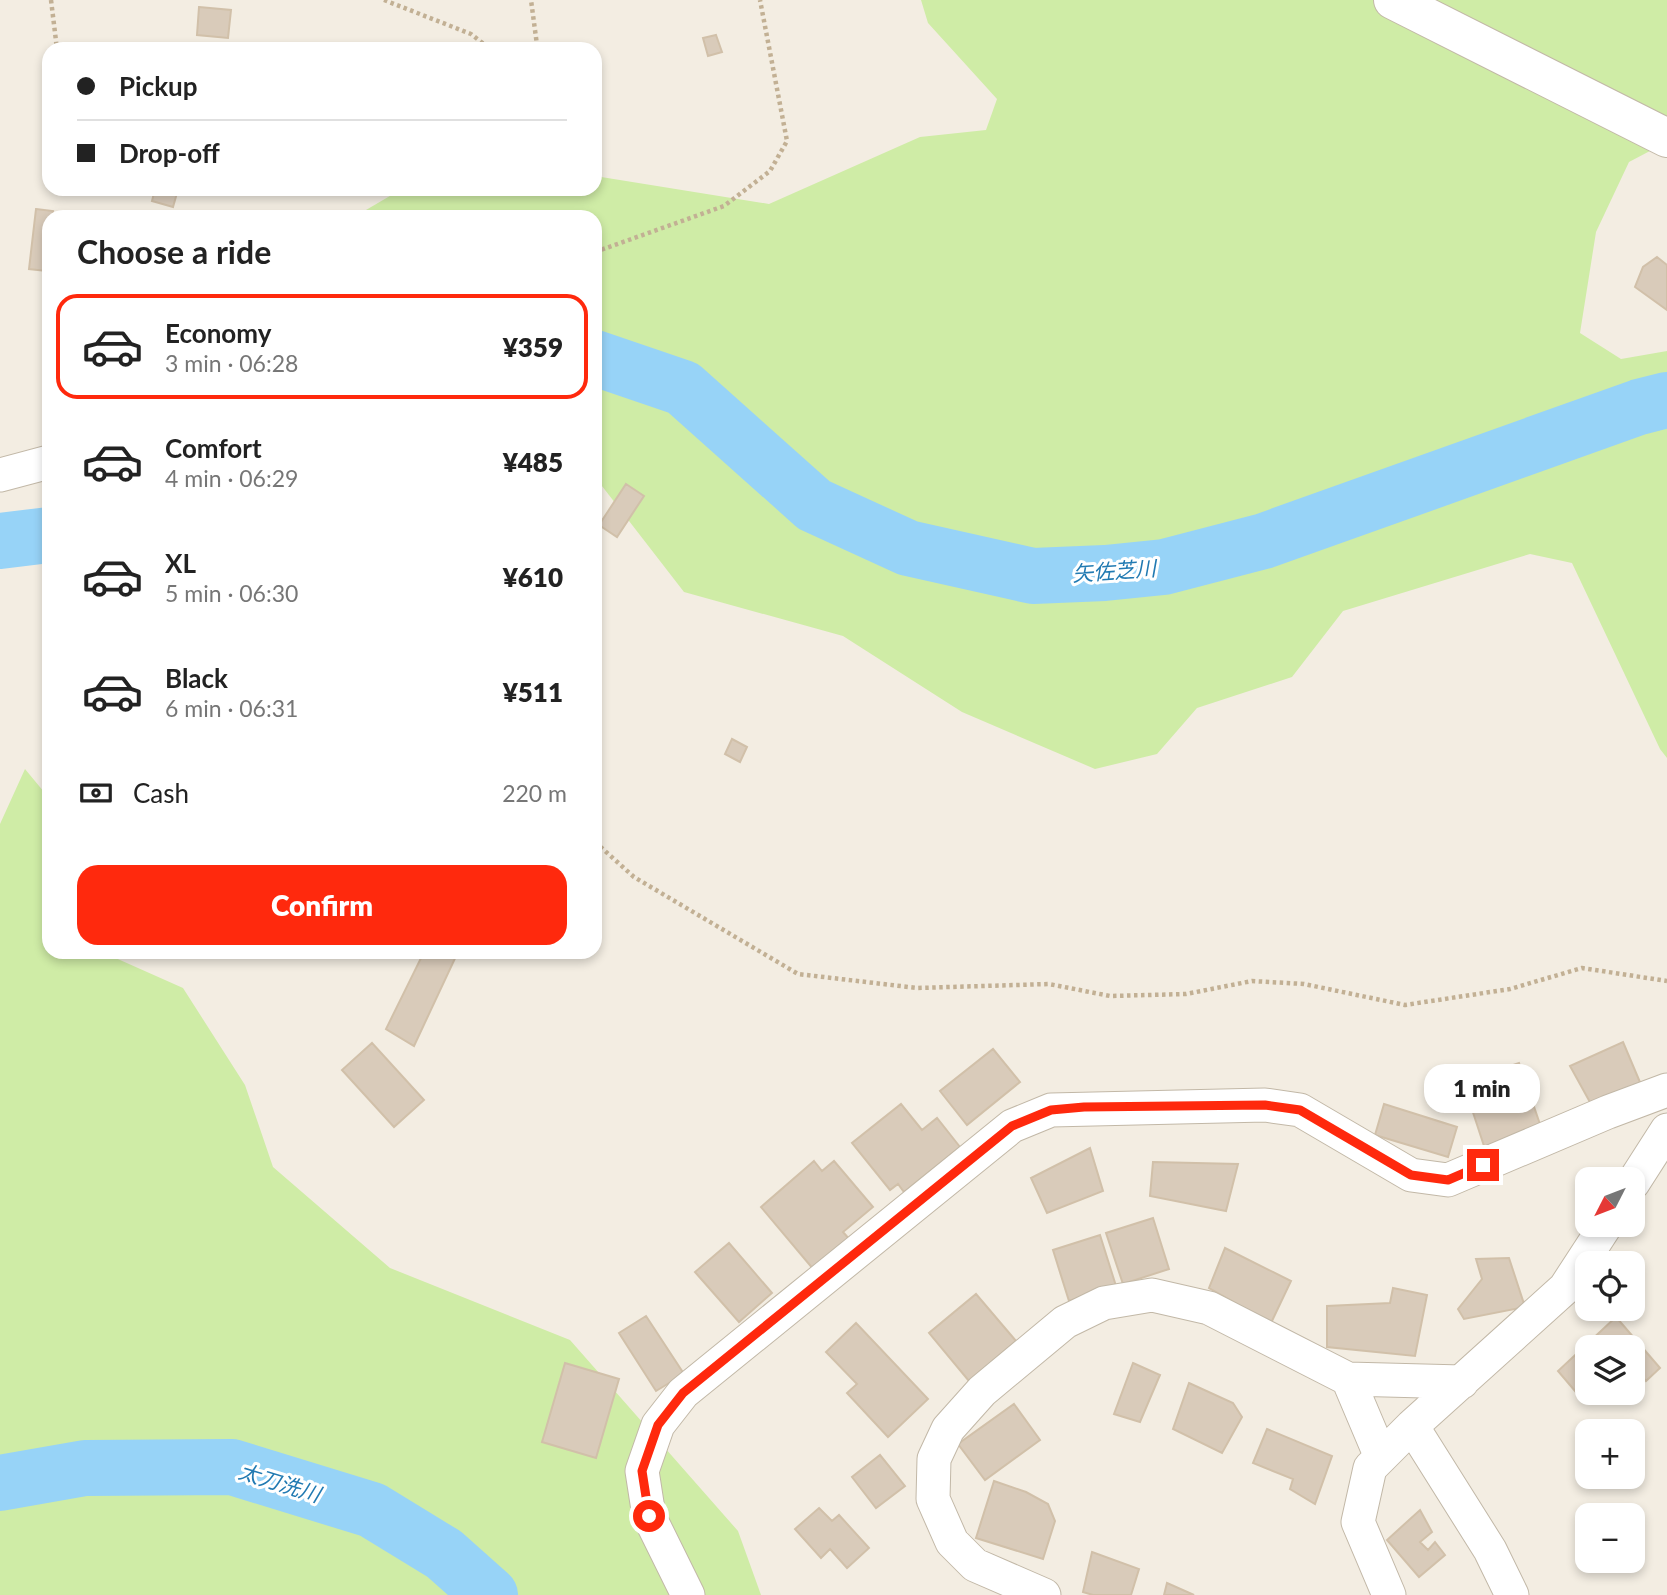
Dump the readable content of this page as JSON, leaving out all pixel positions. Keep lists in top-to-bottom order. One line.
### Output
{"water":["矢佐芝川","太刀洗川"],"north":"bottom left","page":{"banner":["Pickup","Drop-off"],"heading":"Choose a ride","list":[{"name":"Economy","note":"3 min · 06:28","value":"¥359"},{"name":"Comfort","note":"4 min · 06:29","value":"¥485"},{"name":"XL","note":"5 min · 06:30","value":"¥610"},{"name":"Black","note":"6 min · 06:31","value":"¥511"}],"pay":["Cash","220 m"],"buttons":"Confirm","bubble":"1 min","map_buttons":["+","−"]}}
